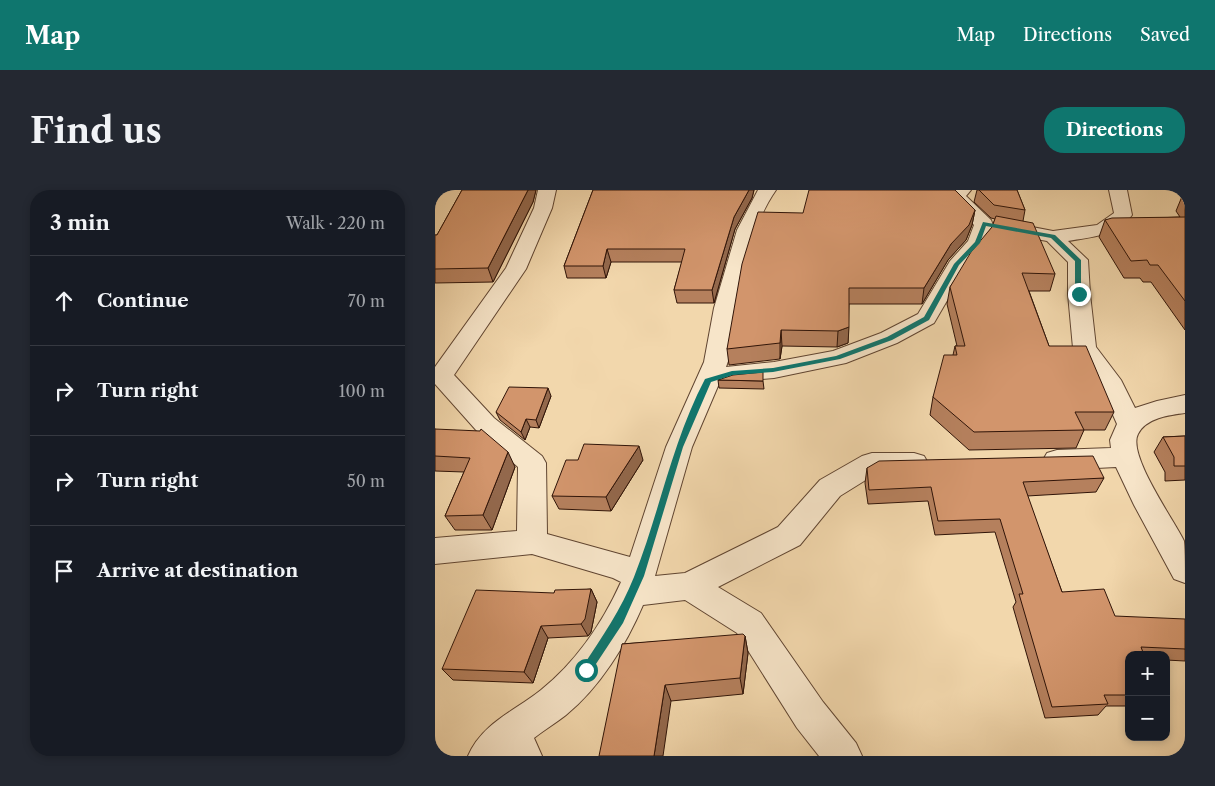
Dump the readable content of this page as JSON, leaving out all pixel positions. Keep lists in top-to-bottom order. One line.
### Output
{"page":{"header":"Map","nav":["Map","Directions","Saved"],"buttons":"Directions","title":"Find us","heading":["3 min","Walk · 220 m"],"list":[["Continue","70 m"],["Turn right","100 m"],["Turn right","50 m"],"Arrive at destination"],"map_buttons":["+","−"]}}
